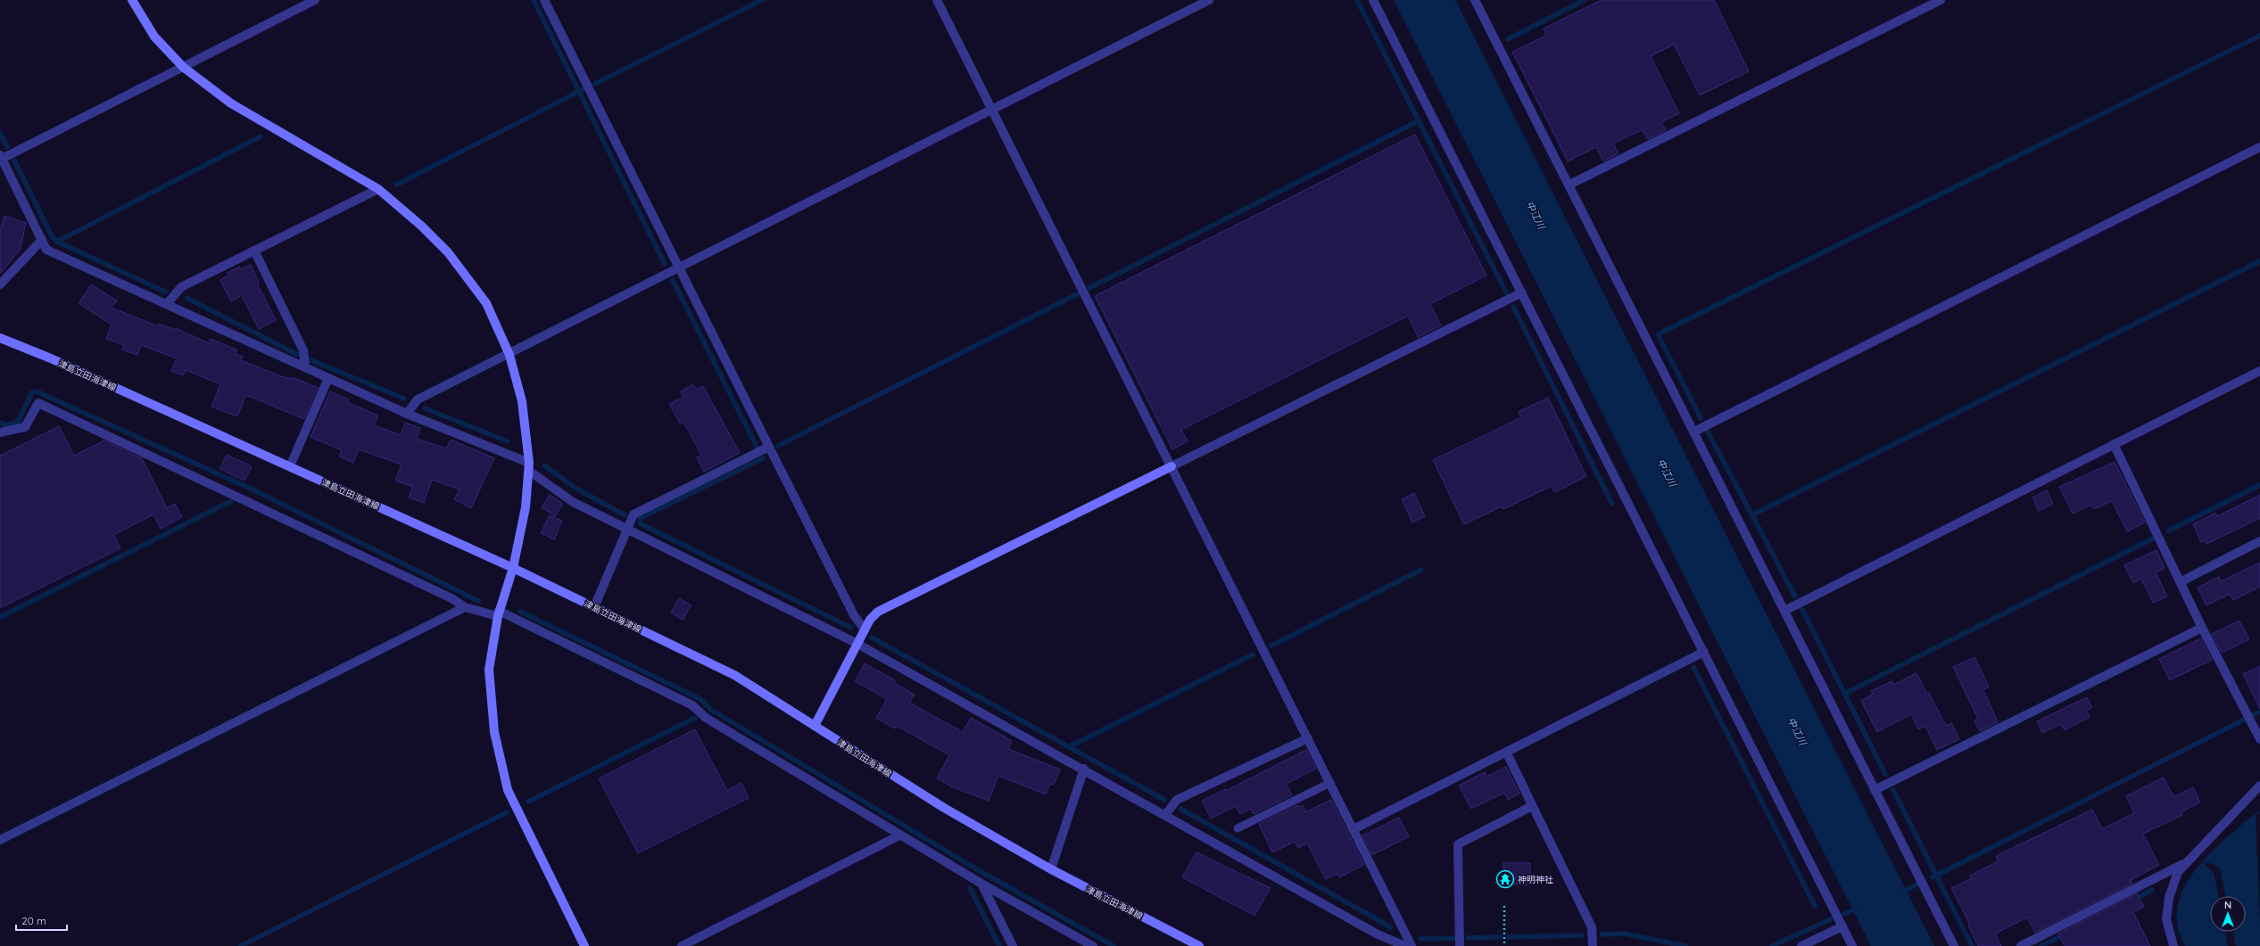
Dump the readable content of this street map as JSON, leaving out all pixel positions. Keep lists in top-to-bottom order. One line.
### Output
{"streets":{"street":["津島立田海津線"]},"water":["中江川"],"places":{"temple":["神明神社"]},"scale_bar":"20 m","north":"top"}
